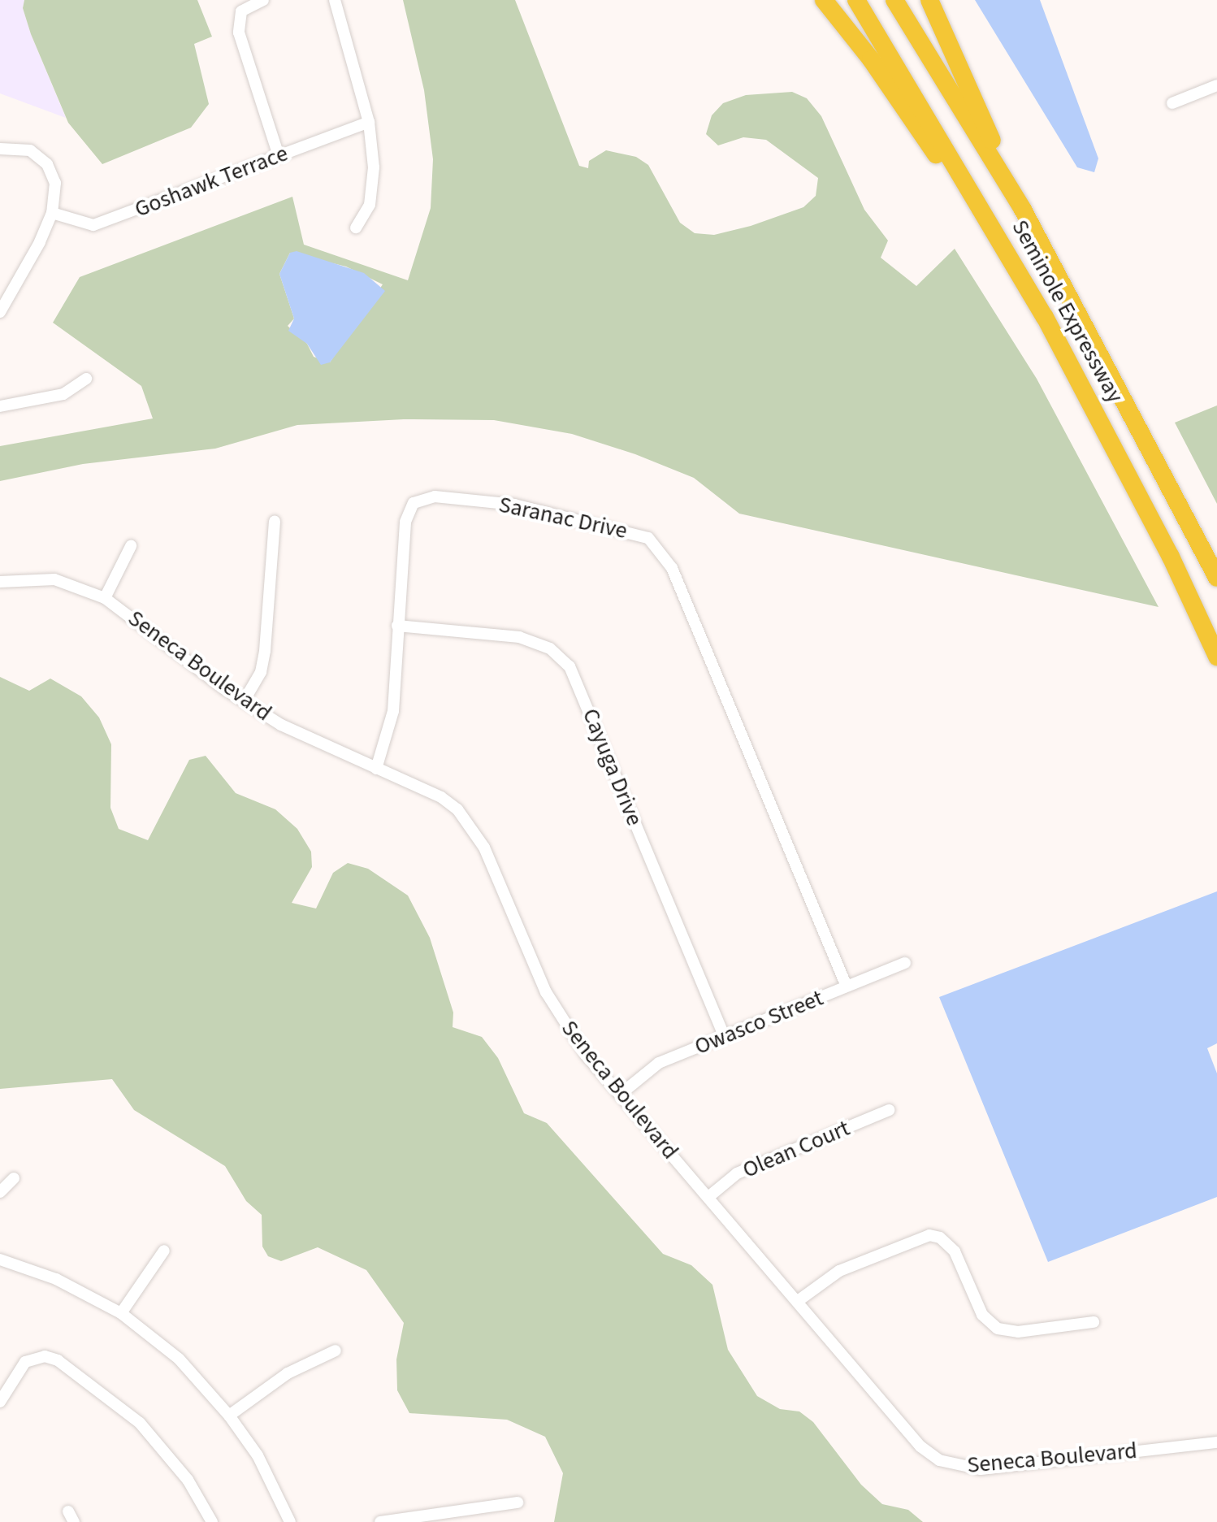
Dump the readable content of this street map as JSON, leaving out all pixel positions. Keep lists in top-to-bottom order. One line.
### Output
{"streets":{"highway":["Seminole Expressway"],"street":["Goshawk Terrace","Saranac Drive","Seneca Boulevard","Cayuga Drive","Owasco Street","Olean Court"]},"crossings":[["Saranac Drive","Seneca Boulevard"],["Saranac Drive","Cayuga Drive"],["Saranac Drive","Owasco Street"],["Seneca Boulevard","Owasco Street"],["Seneca Boulevard","Olean Court"],["Cayuga Drive","Owasco Street"]]}
